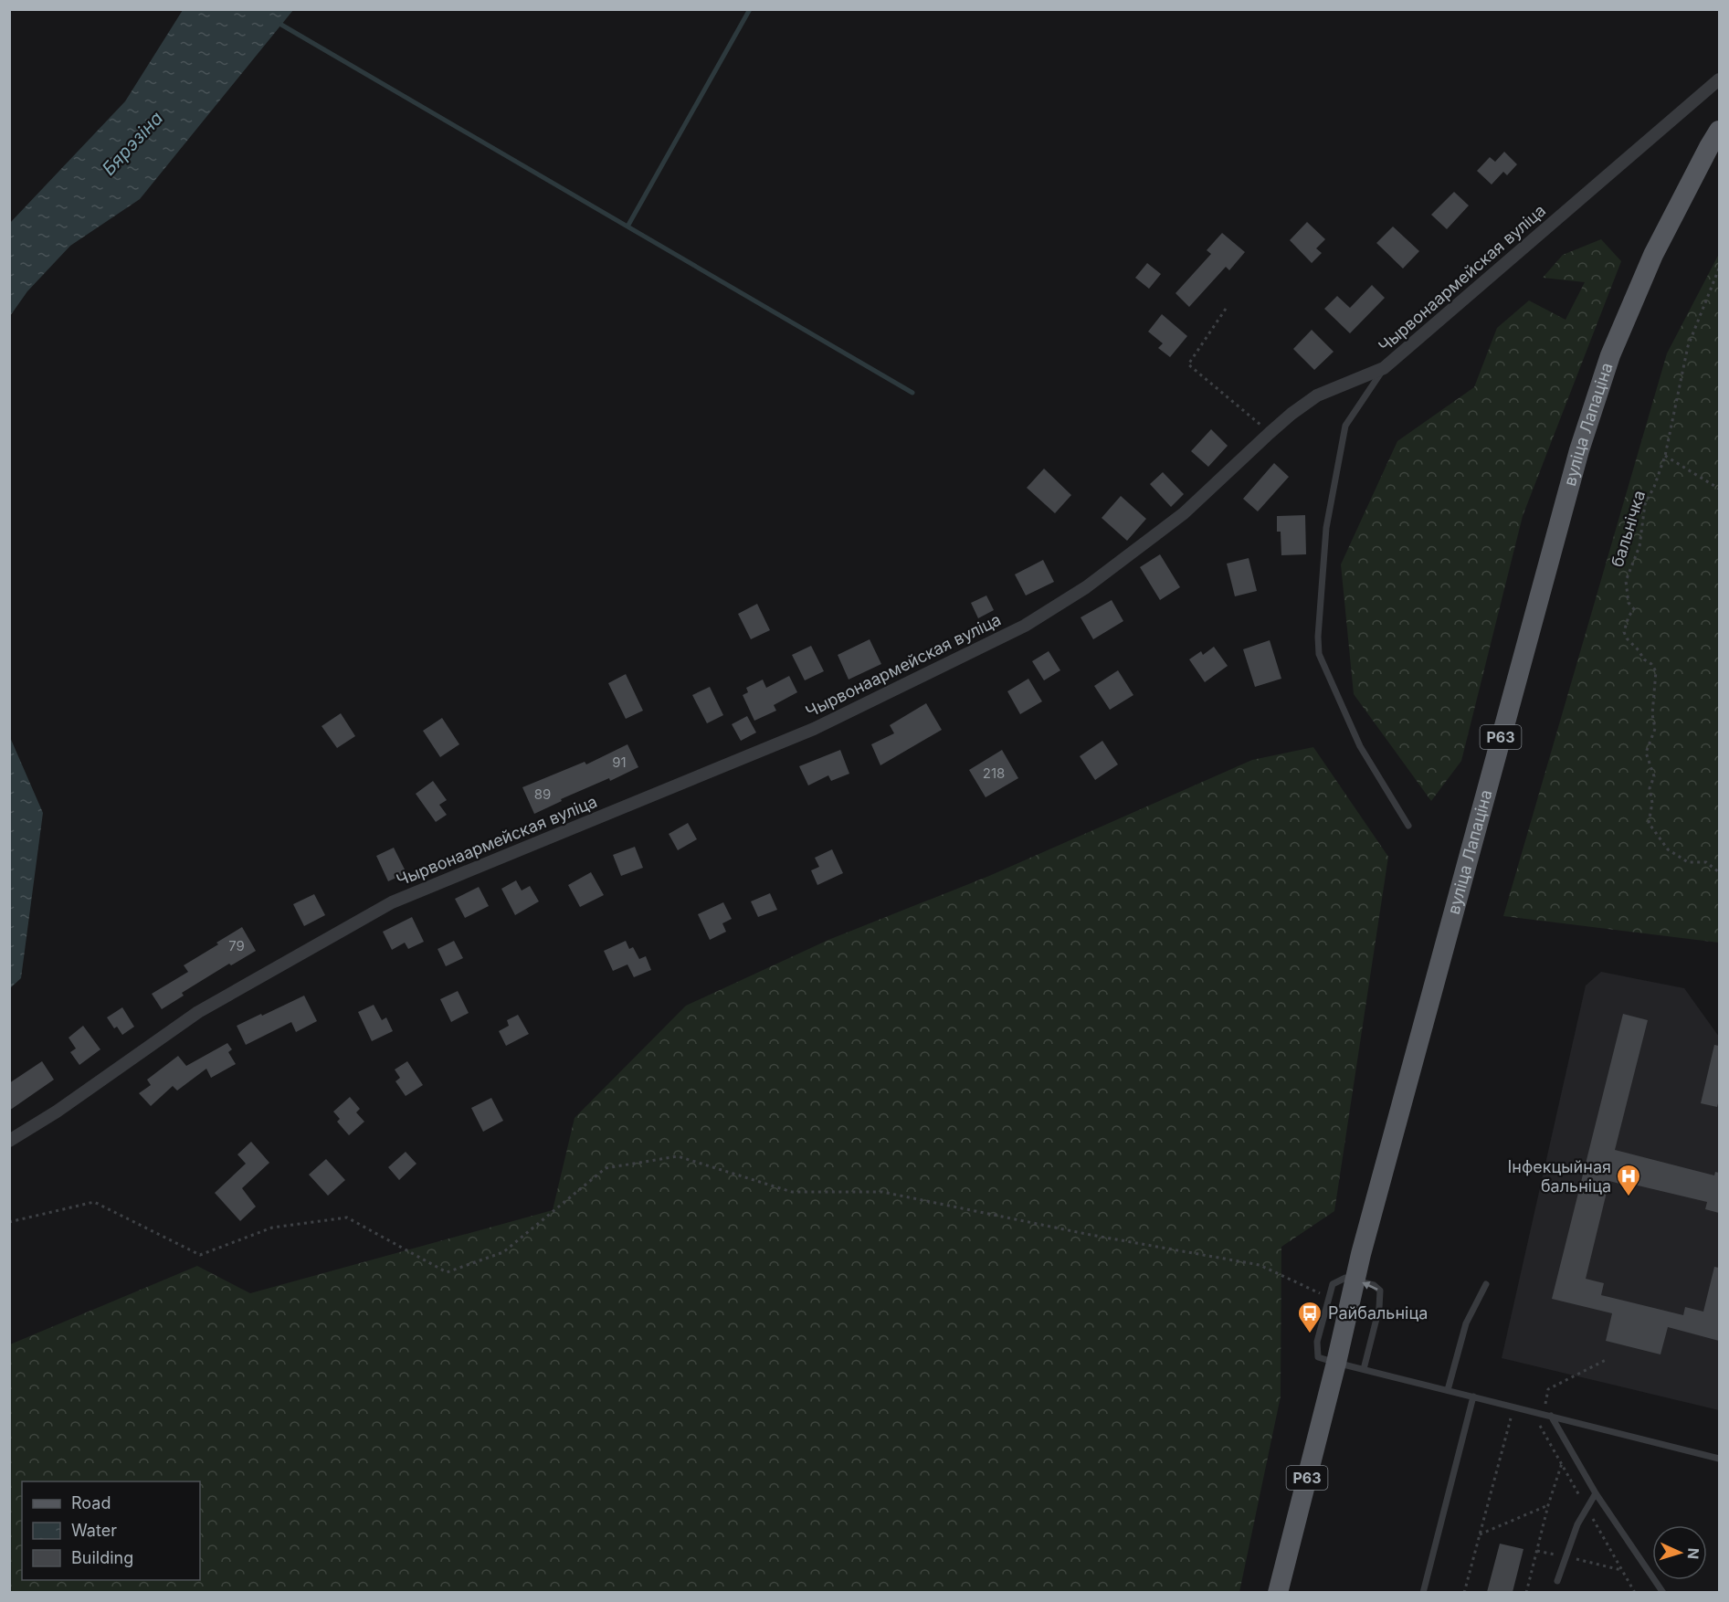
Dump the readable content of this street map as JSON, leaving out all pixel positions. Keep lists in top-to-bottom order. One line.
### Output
{"streets":{"main road":["вуліца Лапаціна","Р63"],"street":["Чырвонаармейская вуліца"],"path":["бальнічка"]},"water":["Бярэзіна"],"places":{"hospital":["Інфекцыйная бальніца"],"bus stop":["Райбальніца"]},"house_numbers":["91","218","89","79"],"legend":["Road","Water","Building"],"north":"right"}
